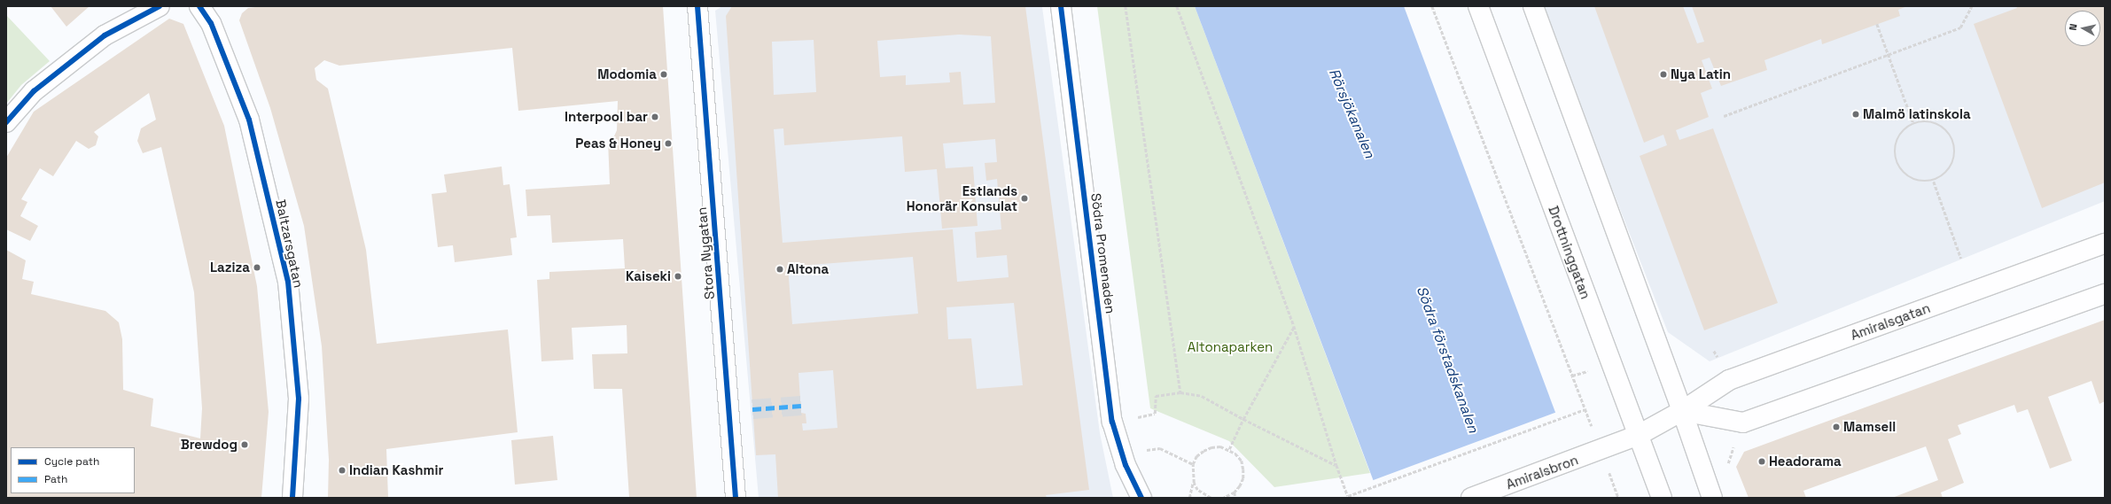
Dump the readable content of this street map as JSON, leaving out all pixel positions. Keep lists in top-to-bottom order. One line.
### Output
{"streets":{"main road":["Baltzarsgatan","Drottninggatan","Stora Nygatan","Södra Promenaden","Amiralsgatan","Amiralsbron"]},"crossings":[["Drottninggatan","Amiralsgatan"],["Amiralsgatan","Amiralsbron"]],"water":["Rörsjökanalen","Södra förstadskanalen"],"parks":["Altonaparken"],"places":["Modomia","Nya Latin","Malmö latinskola","Interpool bar","Peas & Honey","Estlands Honorär Konsulat","Laziza","Altona","Kaiseki","Mamsell","Brewdog","Headorama","Indian Kashmir"],"legend":["Cycle path","Path"],"north":"left"}
